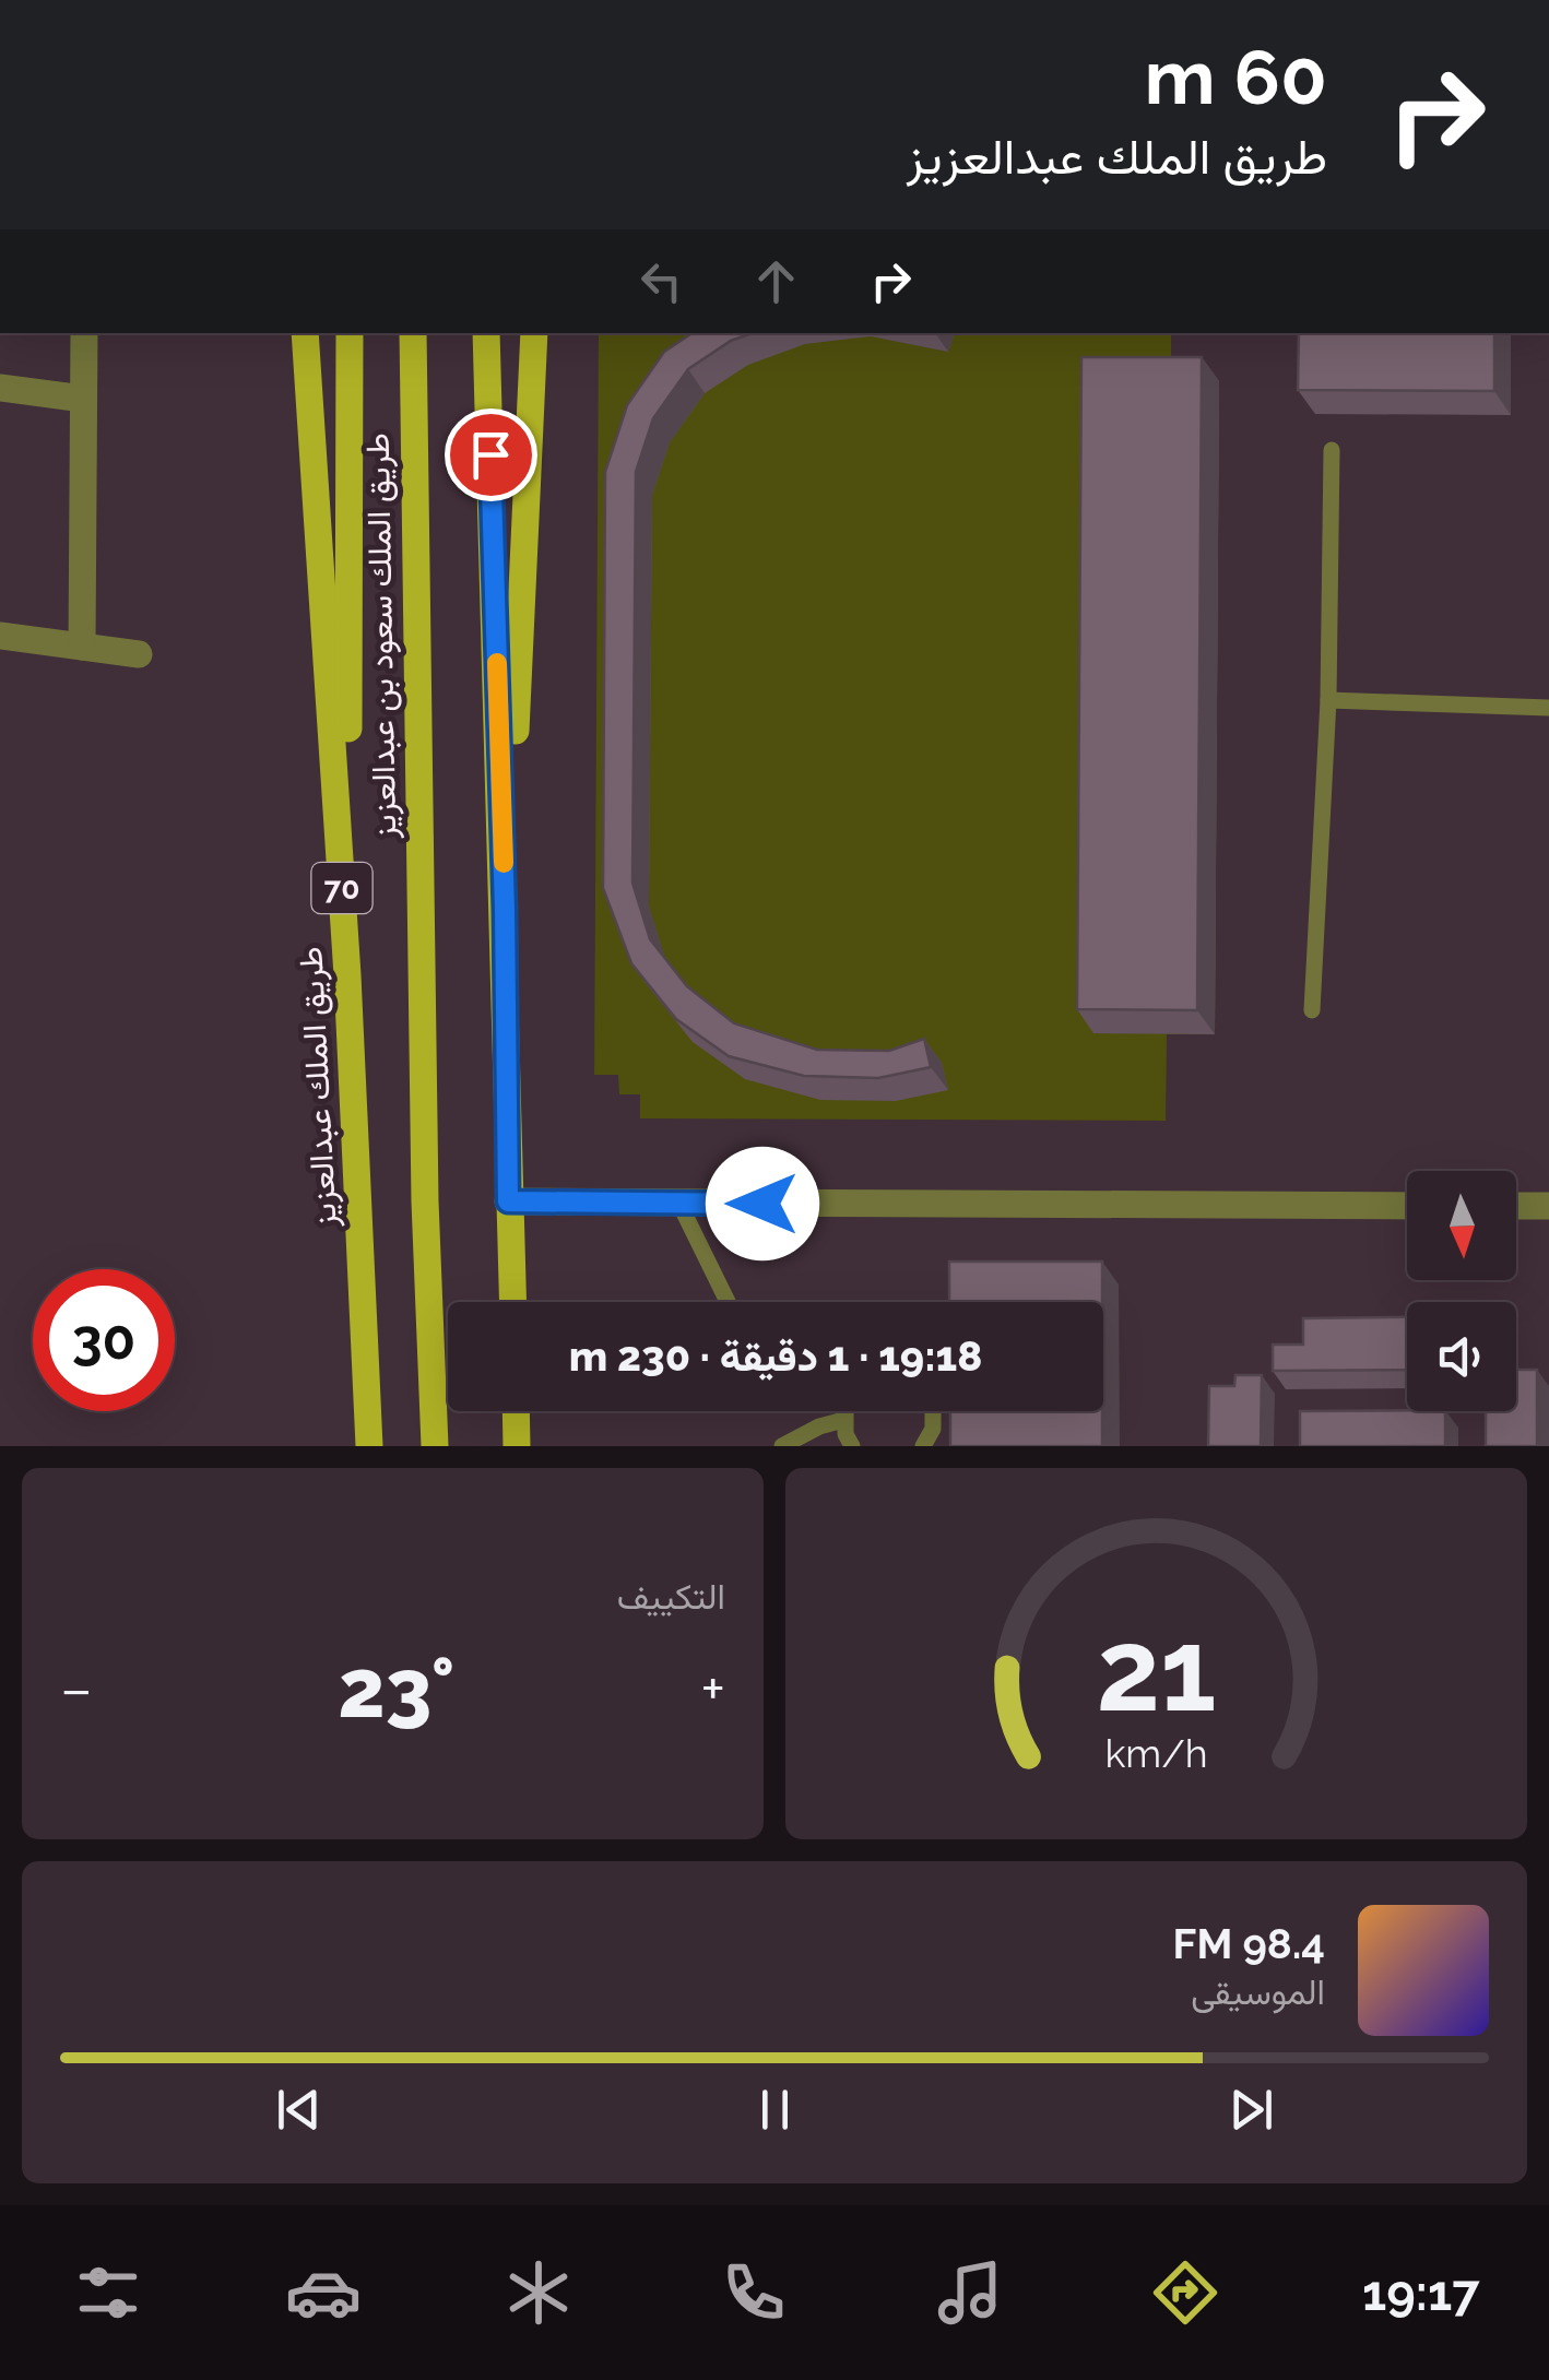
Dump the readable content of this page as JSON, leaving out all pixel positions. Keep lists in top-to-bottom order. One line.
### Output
{"streets":{"main road":["طريق الملك سعود بن عبدالعزيز","70","طريق الملك عبدالعزيز"]},"crossings":[["طريق الملك سعود بن عبدالعزيز","طريق الملك عبدالعزيز"]],"north":"bottom","page":{"turn":["60 m","طريق الملك عبدالعزيز"],"limit":"30","trip":"19:18 · 1 دقيقة · 230 m","tile":"التكييف","heat":["−","23°","+"],"song":["98.4 FM","الموسيقى"],"tabs":"19:17","gauge":["21","km/h"]}}
